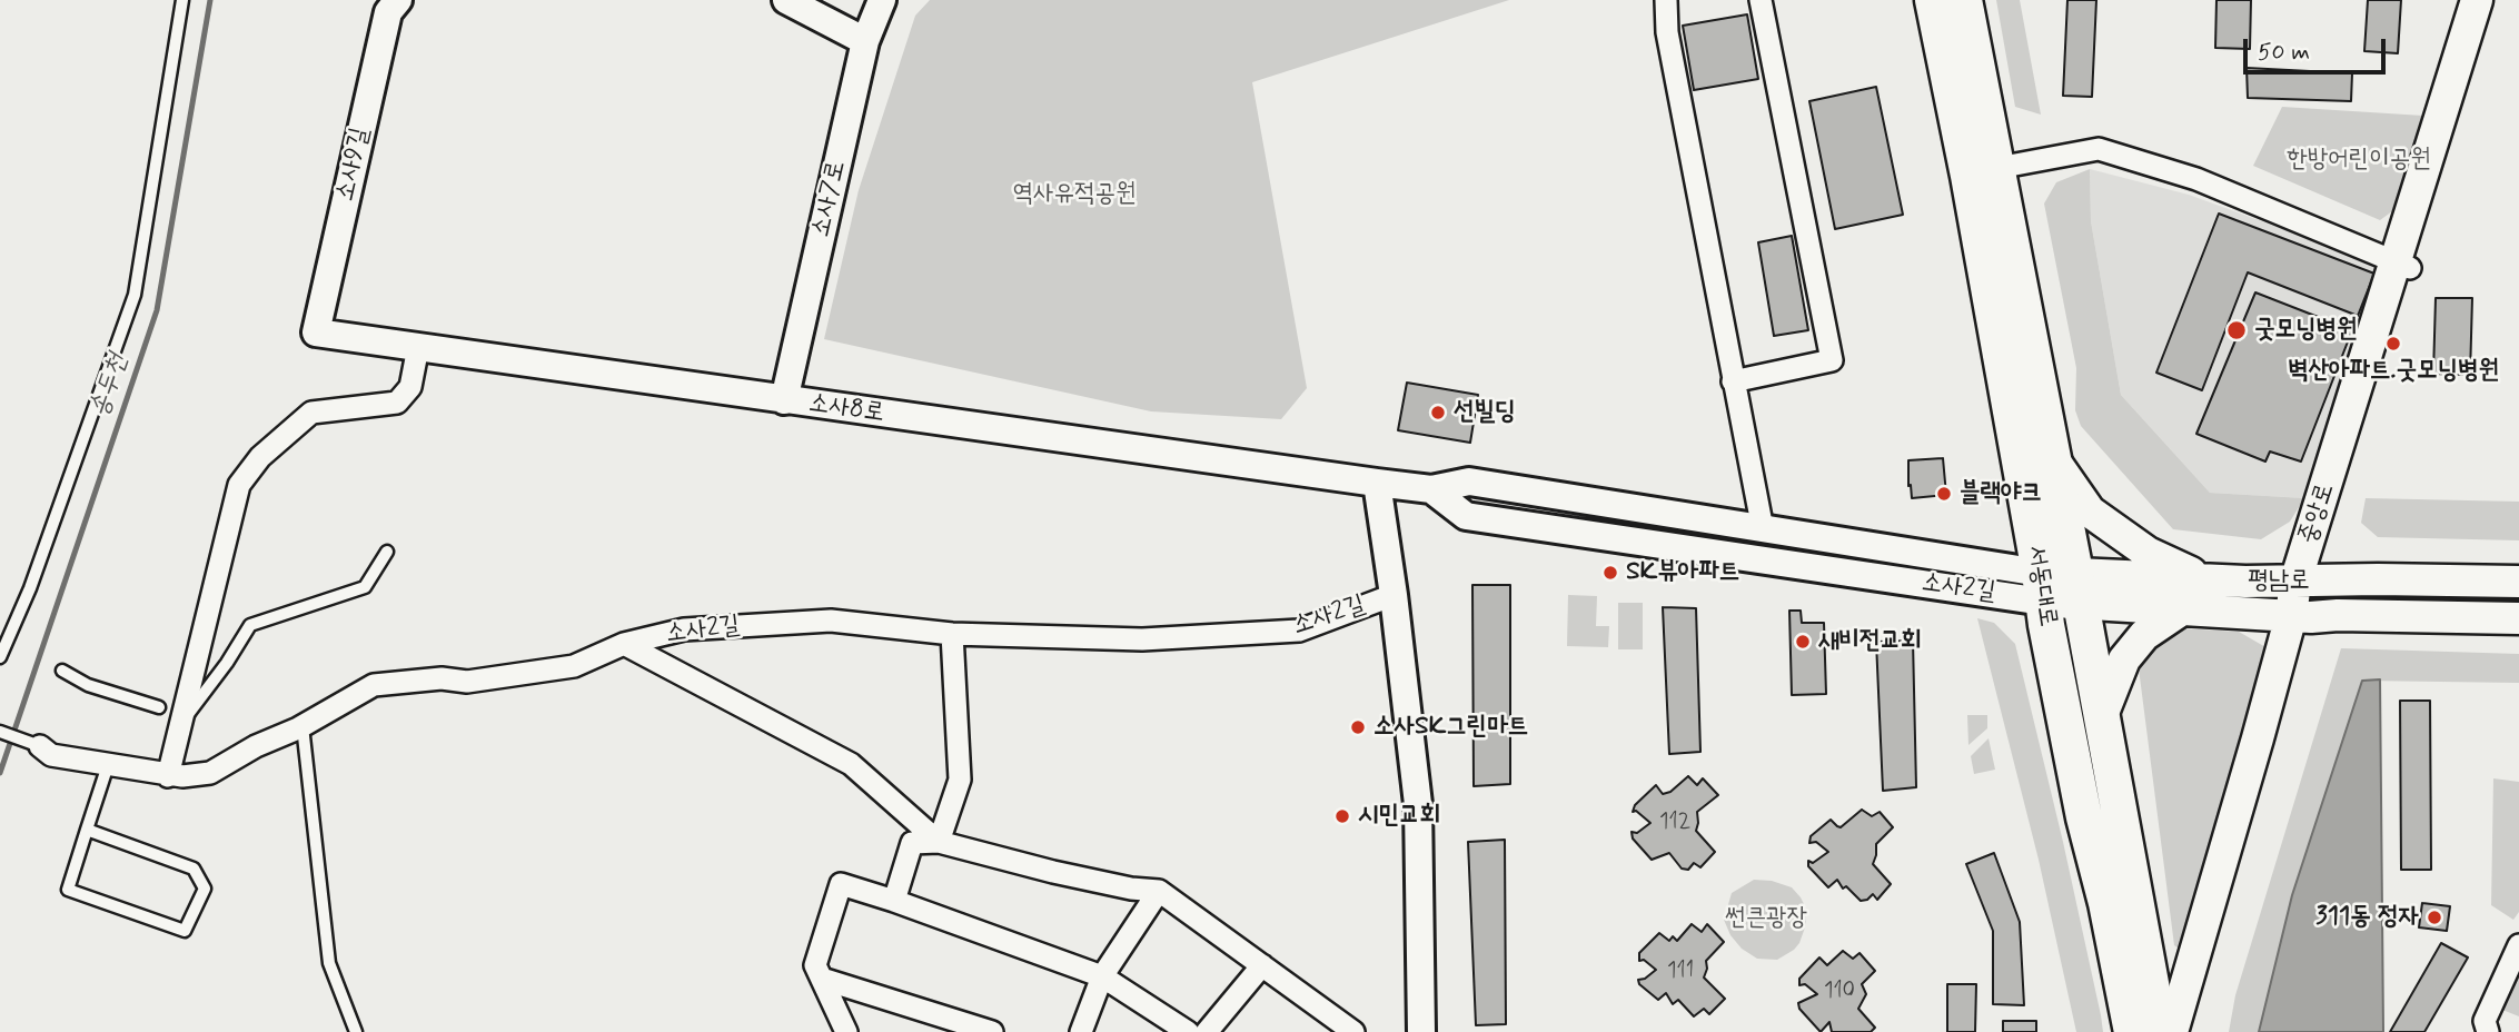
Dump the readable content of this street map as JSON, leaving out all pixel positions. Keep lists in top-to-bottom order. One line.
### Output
{"streets":{"main road":["중앙로","평남로","서동대로"],"street":["소사9길","소사7로","소사8로","소사2길"]},"crossings":[["소사9길","소사8로"],["소사7로","소사8로"],["소사8로","소사2길"],["중앙로","평남로"],["평남로","서동대로"],["평남로","소사2길"],["서동대로","소사2길"]],"water":["송두천"],"parks":["한방어린이공원","역사유적공원","썬큰광장"],"places":["굿모닝병원","벽산아파트.굿모닝병원","선빌딩","블랙야크","SK뷰아파트","새비전교회","소사SK그린마트","시민교회","311동 정자"],"house_numbers":["112","111","110"],"scale_bar":"50 m"}
